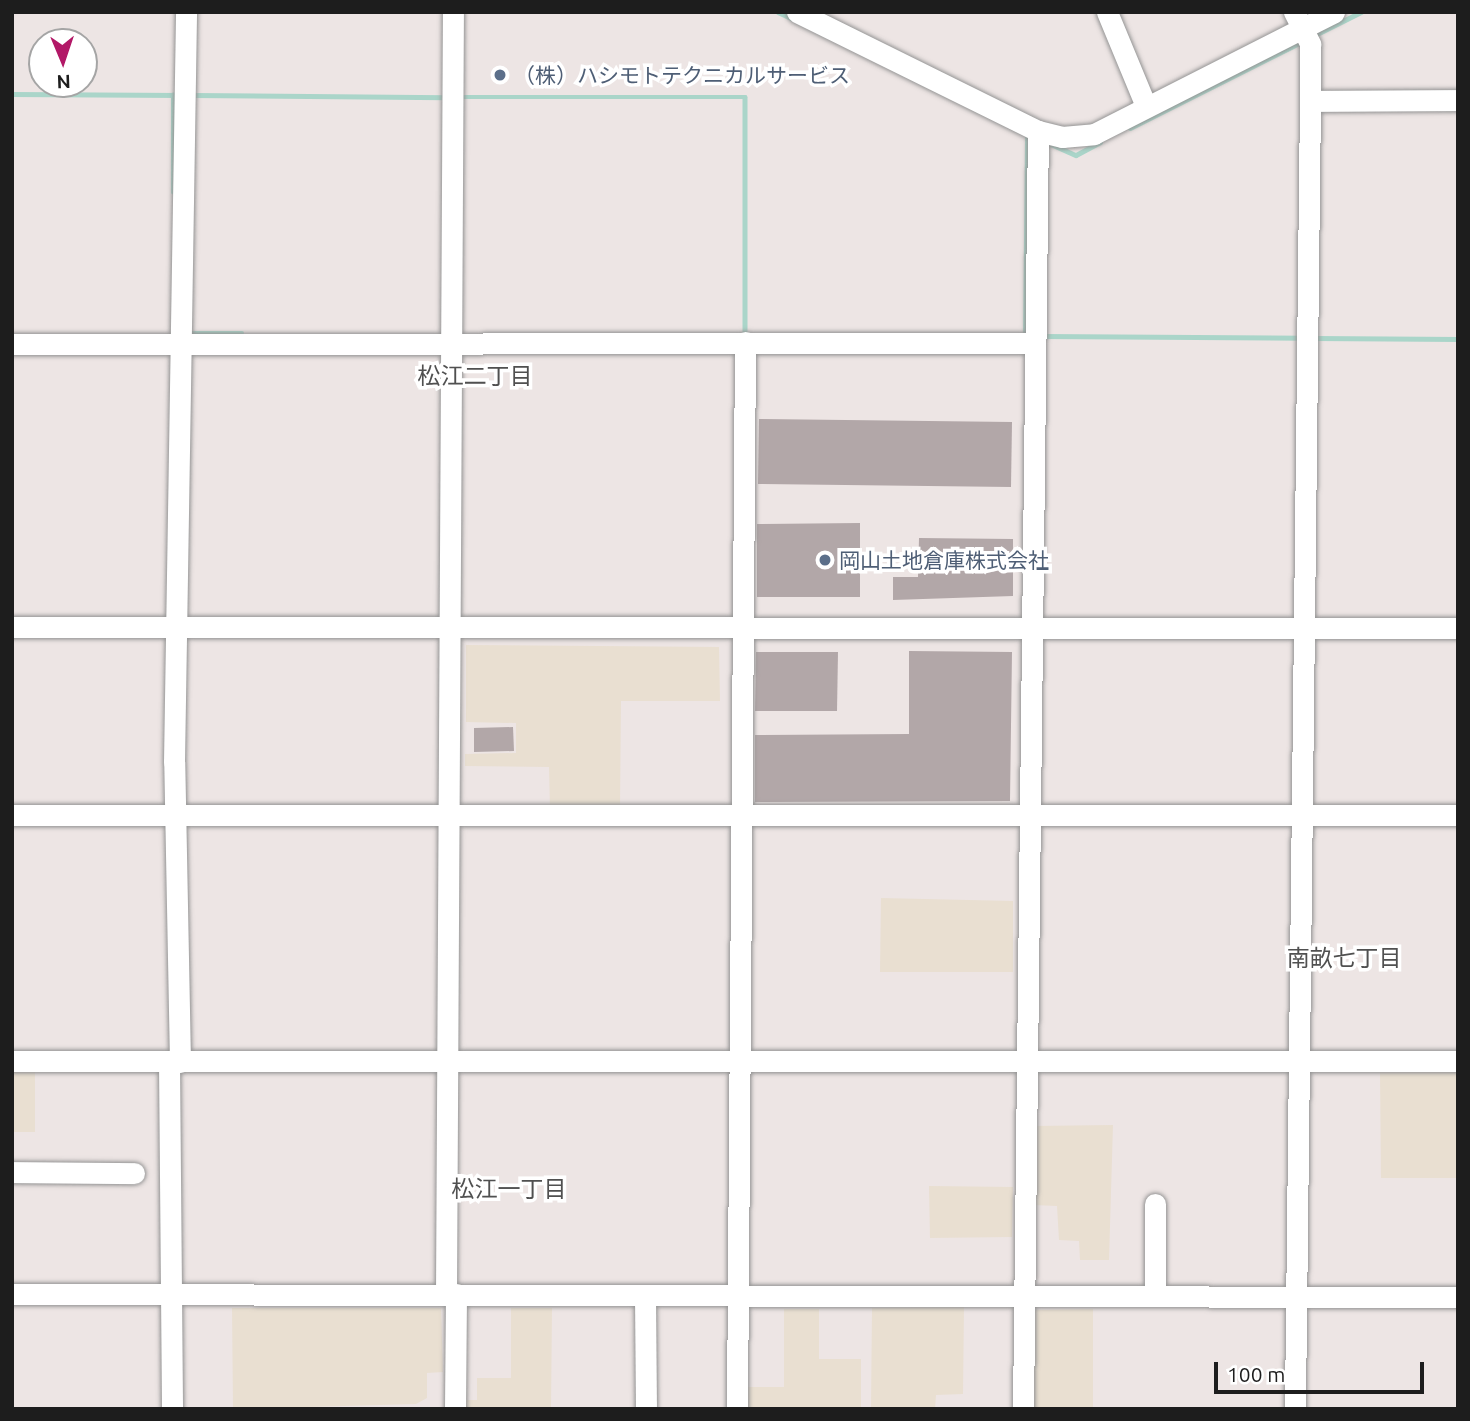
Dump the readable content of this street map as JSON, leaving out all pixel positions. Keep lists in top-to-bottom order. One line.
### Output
{"districts":["松江二丁目","南畝七丁目","松江一丁目"],"places":["（株）ハシモトテクニカルサービス","岡山土地倉庫株式会社"],"scale_bar":"100 m","north":"bottom"}
